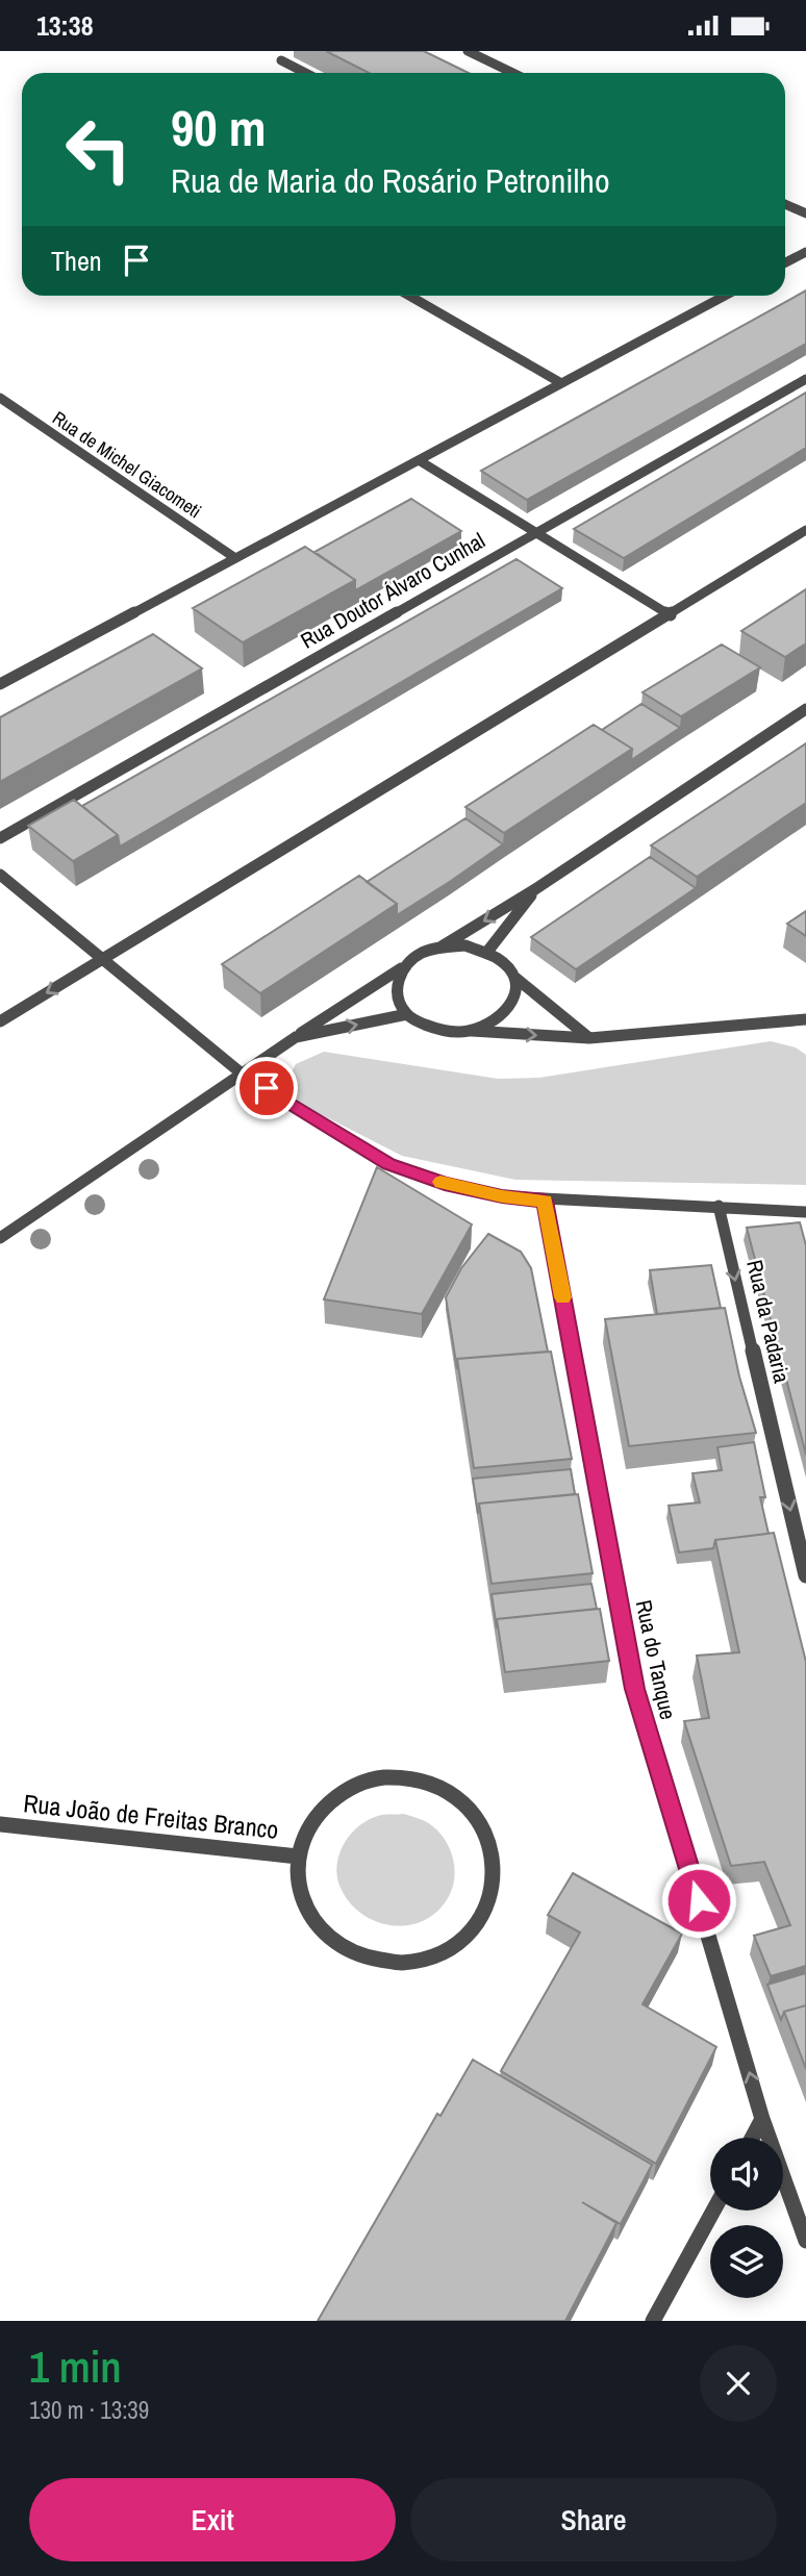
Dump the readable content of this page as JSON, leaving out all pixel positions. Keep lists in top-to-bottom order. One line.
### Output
{"streets":{"street":["Rua de Michel Giacometi","Rua Doutor Álvaro Cunhal","Rua da Padaria","Rua do Tanque","Rua João de Freitas Branco"]},"one_way":["Rua da Padaria","Rua do Tanque"],"page":{"status":"13:38","turn":["90 m","Rua de Maria do Rosário Petronilho"],"then":"Then","heading":["1 min","130 m · 13:39"],"buttons":["Exit","Share"]}}
